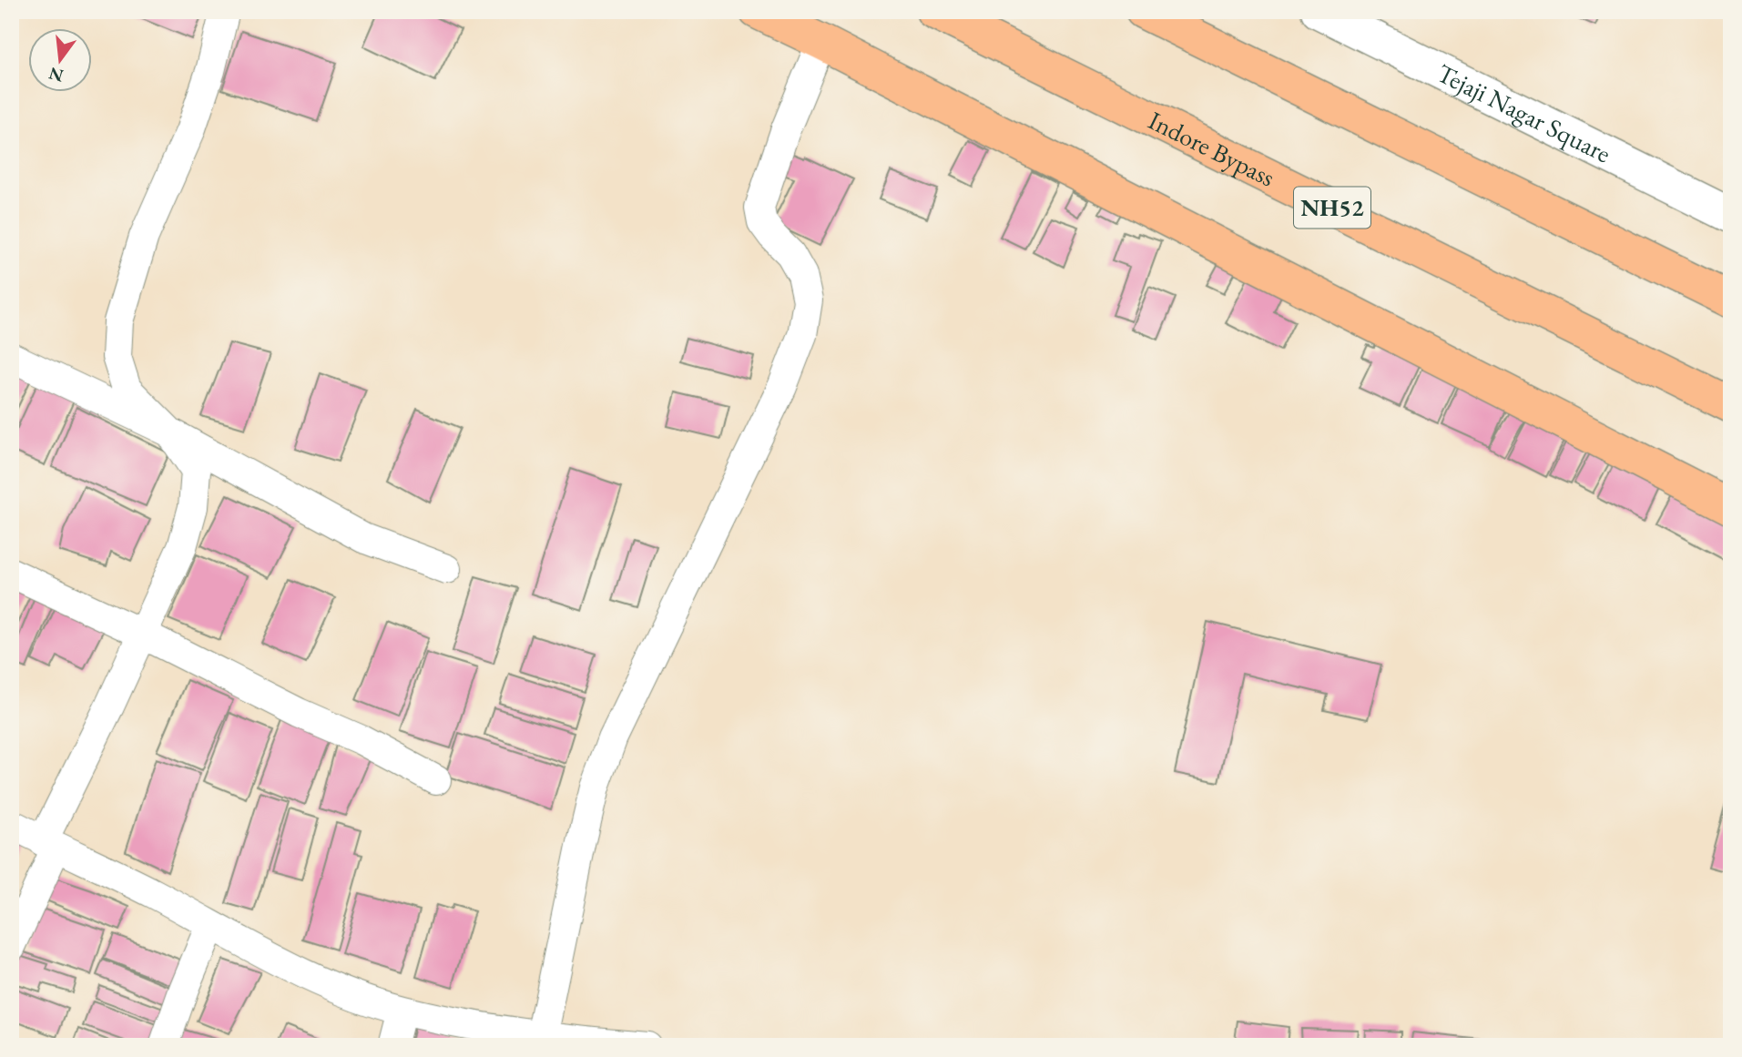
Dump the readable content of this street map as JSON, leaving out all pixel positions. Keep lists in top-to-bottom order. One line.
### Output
{"streets":{"highway":["Indore Bypass","NH52"],"street":["Tejaji Nagar Square"]},"north":"bottom"}
